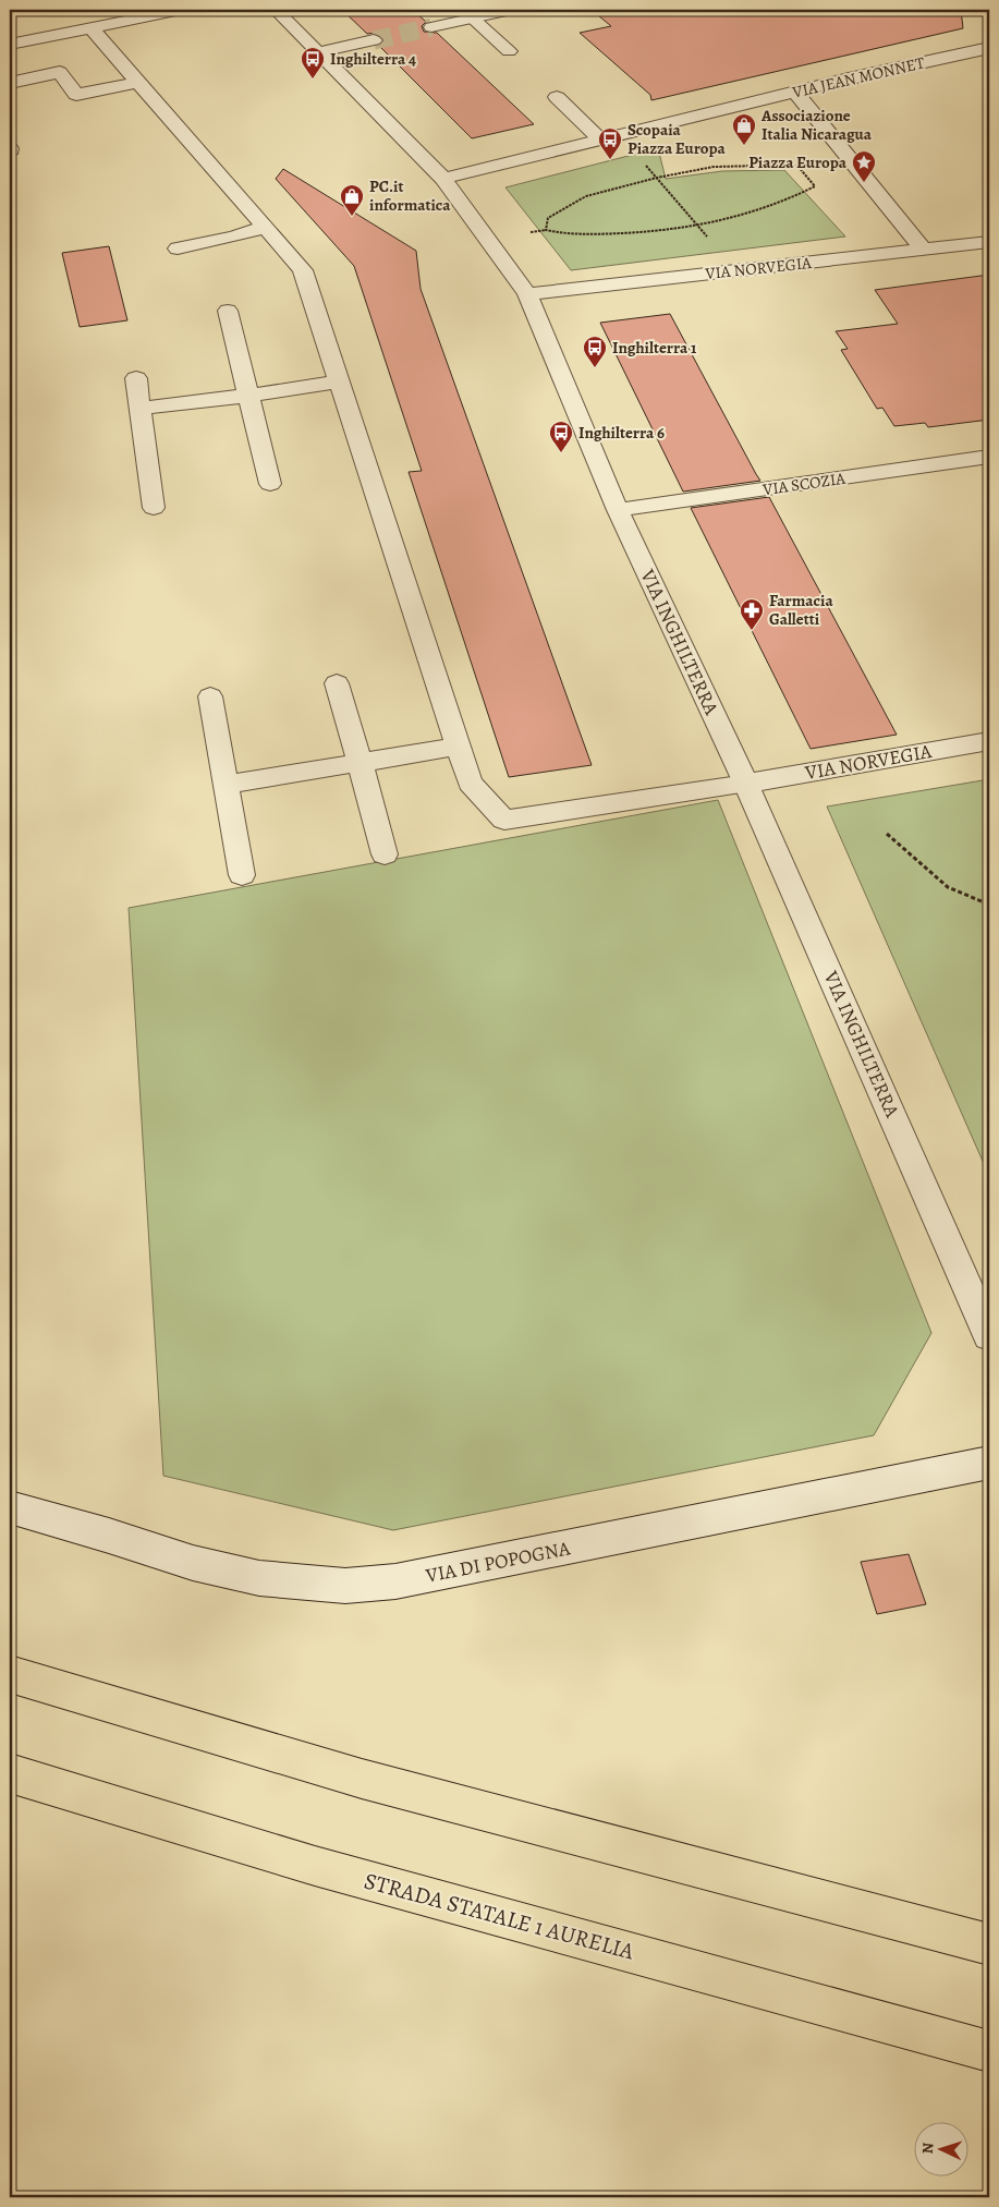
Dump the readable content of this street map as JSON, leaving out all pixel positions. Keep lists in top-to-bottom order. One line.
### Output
{"streets":{"highway":["STRADA STATALE 1 AURELIA"],"street":["VIA JEAN MONNET","VIA NORVEGIA","VIA SCOZIA","VIA INGHILTERRA","VIA DI POPOGNA"]},"crossings":[["VIA JEAN MONNET","VIA INGHILTERRA"],["VIA NORVEGIA","VIA INGHILTERRA"],["VIA SCOZIA","VIA INGHILTERRA"]],"places":{"bus stop":["Inghilterra 4","Scopaia Piazza Europa","Inghilterra 1","Inghilterra 6"],"shop":["Associazione Italia Nicaragua","PC.it informatica"],"place":["Piazza Europa"],"pharmacy":["Farmacia Galletti"]},"north":"left"}
